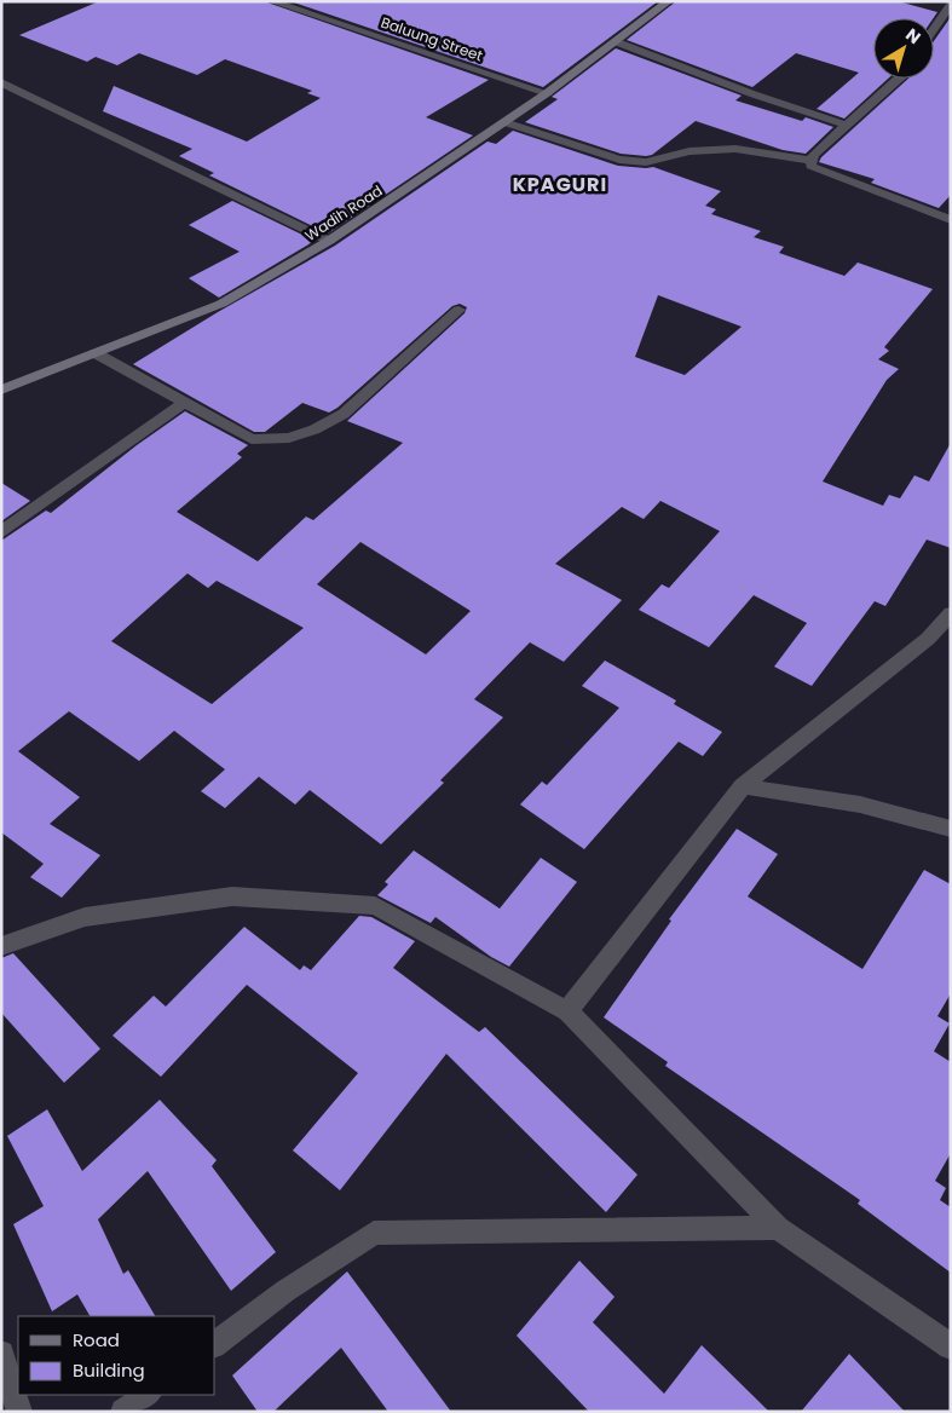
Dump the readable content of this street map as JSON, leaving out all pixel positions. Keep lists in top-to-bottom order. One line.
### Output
{"streets":{"street":["Baluung Street","Wadih Road"]},"crossings":[["Baluung Street","Wadih Road"]],"districts":["KPAGURI"],"legend":["Road","Building"],"north":"top right"}
